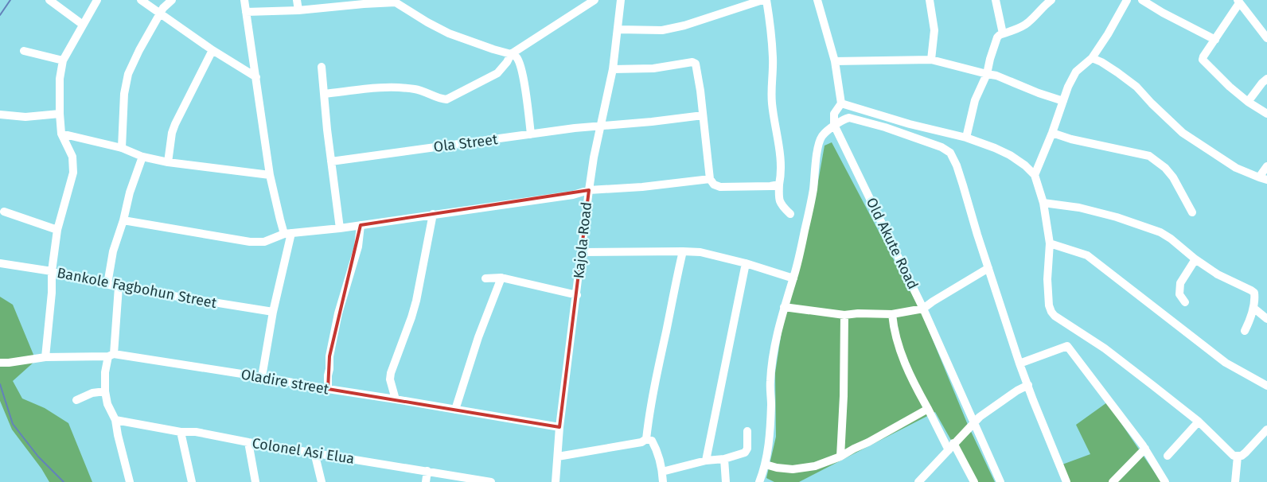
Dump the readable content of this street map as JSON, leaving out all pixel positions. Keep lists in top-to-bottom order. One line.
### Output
{"streets":{"street":["Ola Street","Kajola Road","Old Akute Road","Bankole Fagbohun Street","Oladire street","Colonel Asi Elua"]},"crossings":[["Ola Street","Kajola Road"],["Kajola Road","Oladire street"]]}
